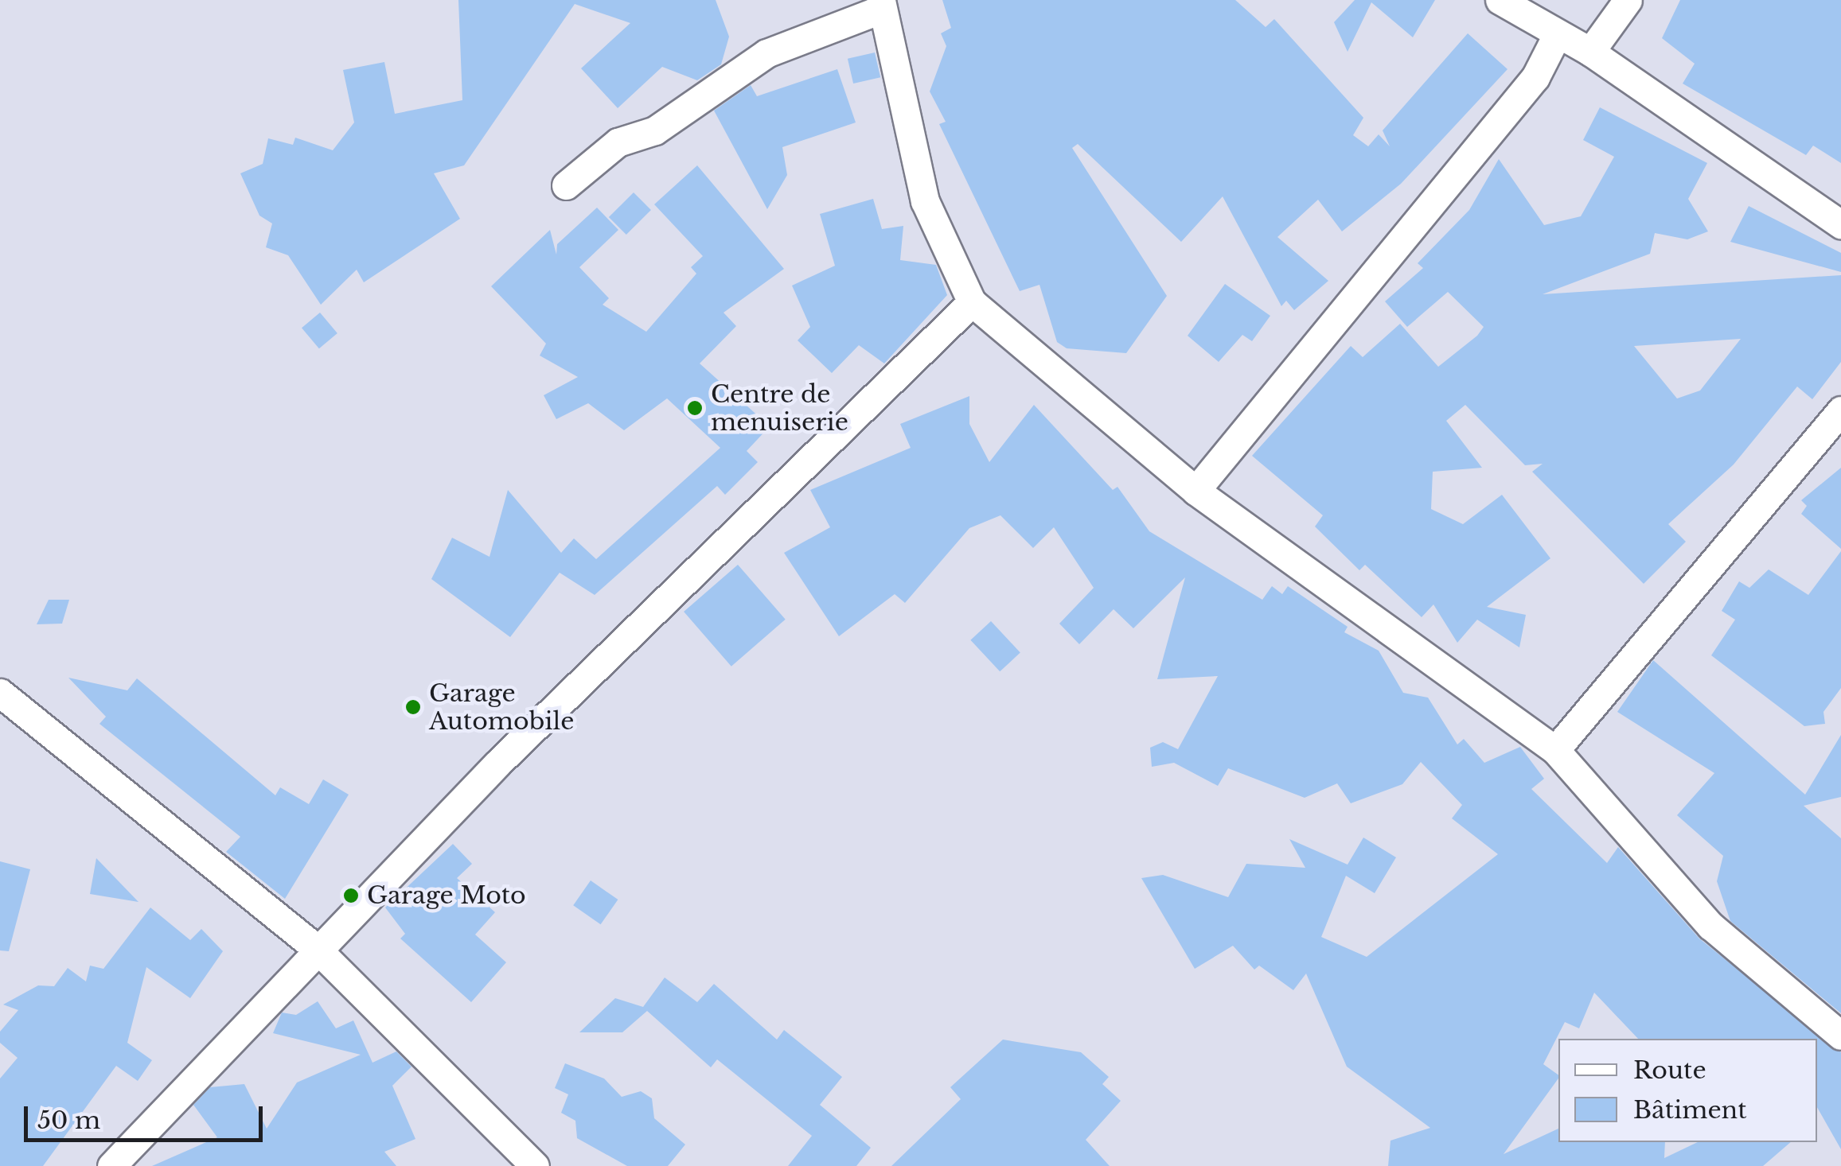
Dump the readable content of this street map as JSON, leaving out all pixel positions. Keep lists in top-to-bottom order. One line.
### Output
{"places":["Centre de menuiserie","Garage Automobile","Garage Moto"],"legend":["Route","Bâtiment"],"scale_bar":"50 m"}
